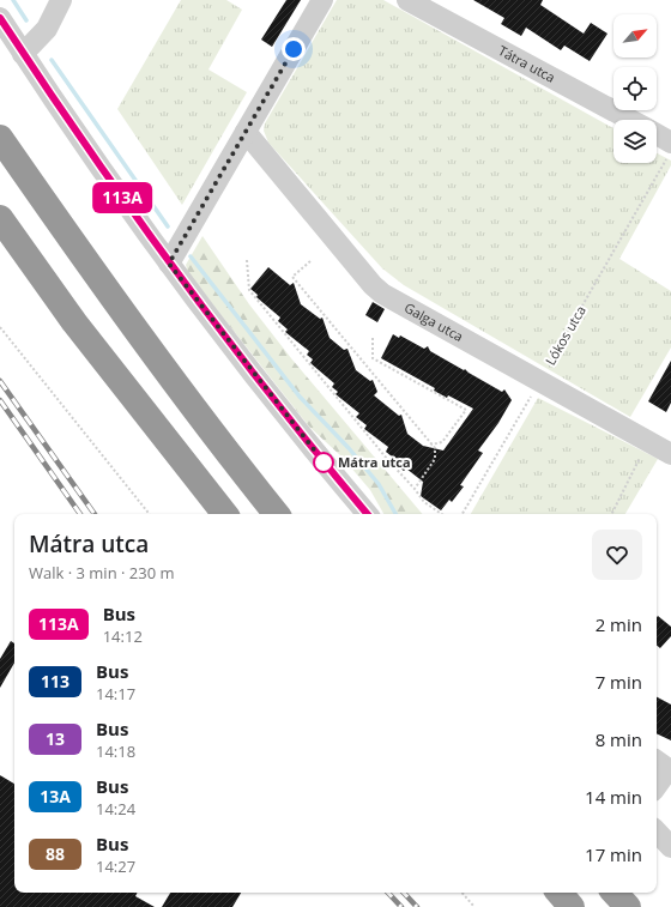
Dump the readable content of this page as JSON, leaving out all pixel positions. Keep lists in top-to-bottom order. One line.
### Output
{"streets":{"street":["Tátra utca","Galga utca"],"path":["Lókos utca"]},"crossings":[["Galga utca","Lókos utca"]],"places":["Mátra utca"],"lines":["bus line 113A"],"north":"top right","page":{"on_map":"113A","heading":["Mátra utca","Walk · 3 min · 230 m"],"list":[{"mark":"113A","name":"Bus","note":"14:12","value":"2 min"},{"mark":"113","name":"Bus","note":"14:17","value":"7 min"},{"mark":"13","name":"Bus","note":"14:18","value":"8 min"},{"mark":"13A","name":"Bus","note":"14:24","value":"14 min"},{"mark":"88","name":"Bus","note":"14:27","value":"17 min"}]}}
